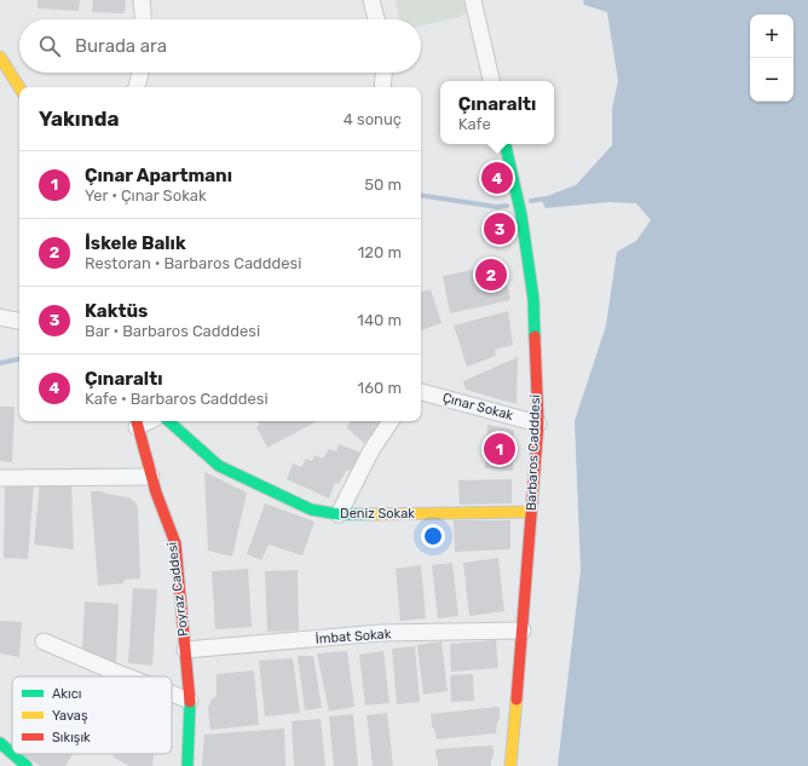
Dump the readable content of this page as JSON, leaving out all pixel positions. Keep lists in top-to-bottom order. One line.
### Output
{"streets":{"street":["Çınar Sokak","Barbaros Cadddesi","Deniz Sokak","Poyraz Caddesi","İmbat Sokak"]},"crossings":[["Çınar Sokak","Barbaros Cadddesi"],["Barbaros Cadddesi","Deniz Sokak"],["Barbaros Cadddesi","İmbat Sokak"],["Poyraz Caddesi","İmbat Sokak"]],"legend":["Akıcı","Yavaş","Sıkışık"],"page":{"map_buttons":["+","−"],"search":"Burada ara","popup":["Çınaraltı","Kafe"],"heading":["Yakında","4 sonuç"],"list":[{"mark":"1","name":"Çınar Apartmanı","note":"Yer · Çınar Sokak","value":"50 m"},{"mark":"2","name":"İskele Balık","note":"Restoran · Barbaros Cadddesi","value":"120 m"},{"mark":"3","name":"Kaktüs","note":"Bar · Barbaros Cadddesi","value":"140 m"},{"mark":"4","name":"Çınaraltı","note":"Kafe · Barbaros Cadddesi","value":"160 m"}],"pins":["4","3","2","1"]}}
